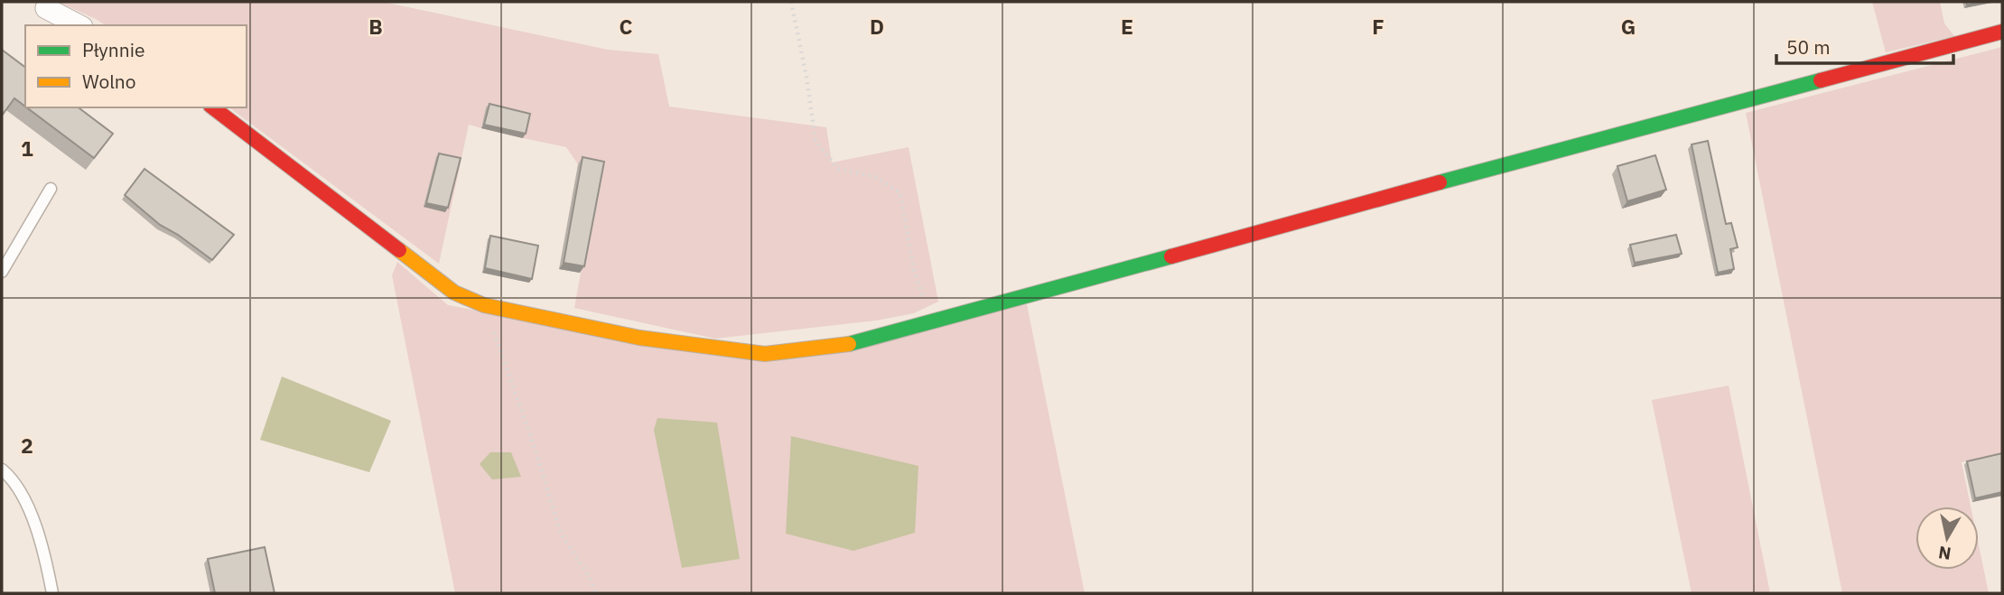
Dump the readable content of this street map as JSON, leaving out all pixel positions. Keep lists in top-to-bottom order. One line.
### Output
{"legend":["Płynnie","Wolno"],"scale_bar":"50 m","north":"bottom","grid":{"columns":["B","C","D","E","F","G"],"rows":["1","2"]}}
